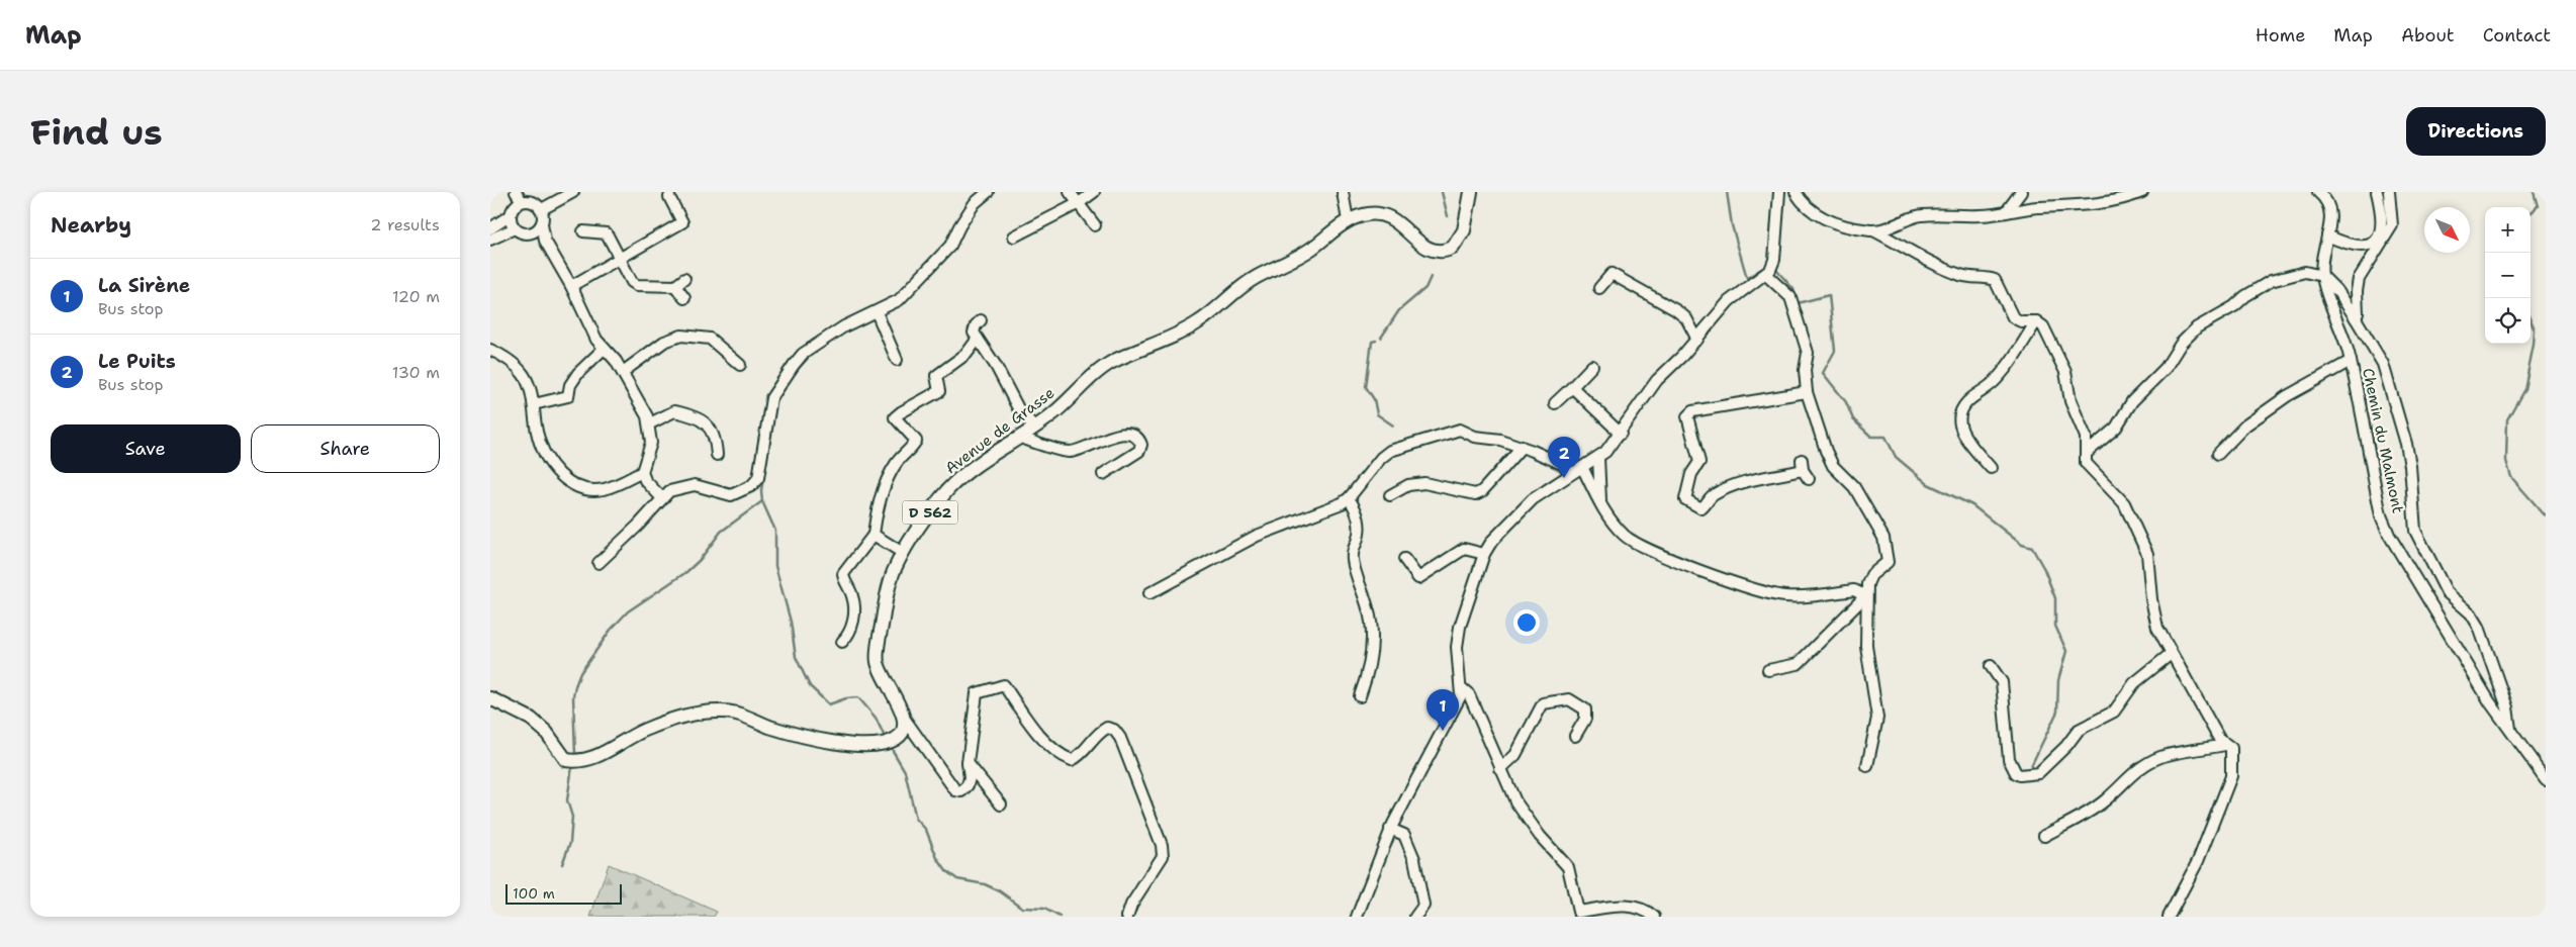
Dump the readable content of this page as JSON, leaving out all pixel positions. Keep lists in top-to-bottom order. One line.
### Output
{"streets":{"main road":["Avenue de Grasse","D 562"],"street":["Chemin du Malmont"]},"scale_bar":"100 m","north":"bottom right","page":{"header":"Map","nav":["Home","Map","About","Contact"],"buttons":["Directions",["Save","Share"]],"title":"Find us","heading":["Nearby","2 results"],"map_buttons":["+","−"],"list":[{"mark":"1","name":"La Sirène","note":"Bus stop","value":"120 m"},{"mark":"2","name":"Le Puits","note":"Bus stop","value":"130 m"}],"pins":["2","1"],"scale":"100 m"}}
